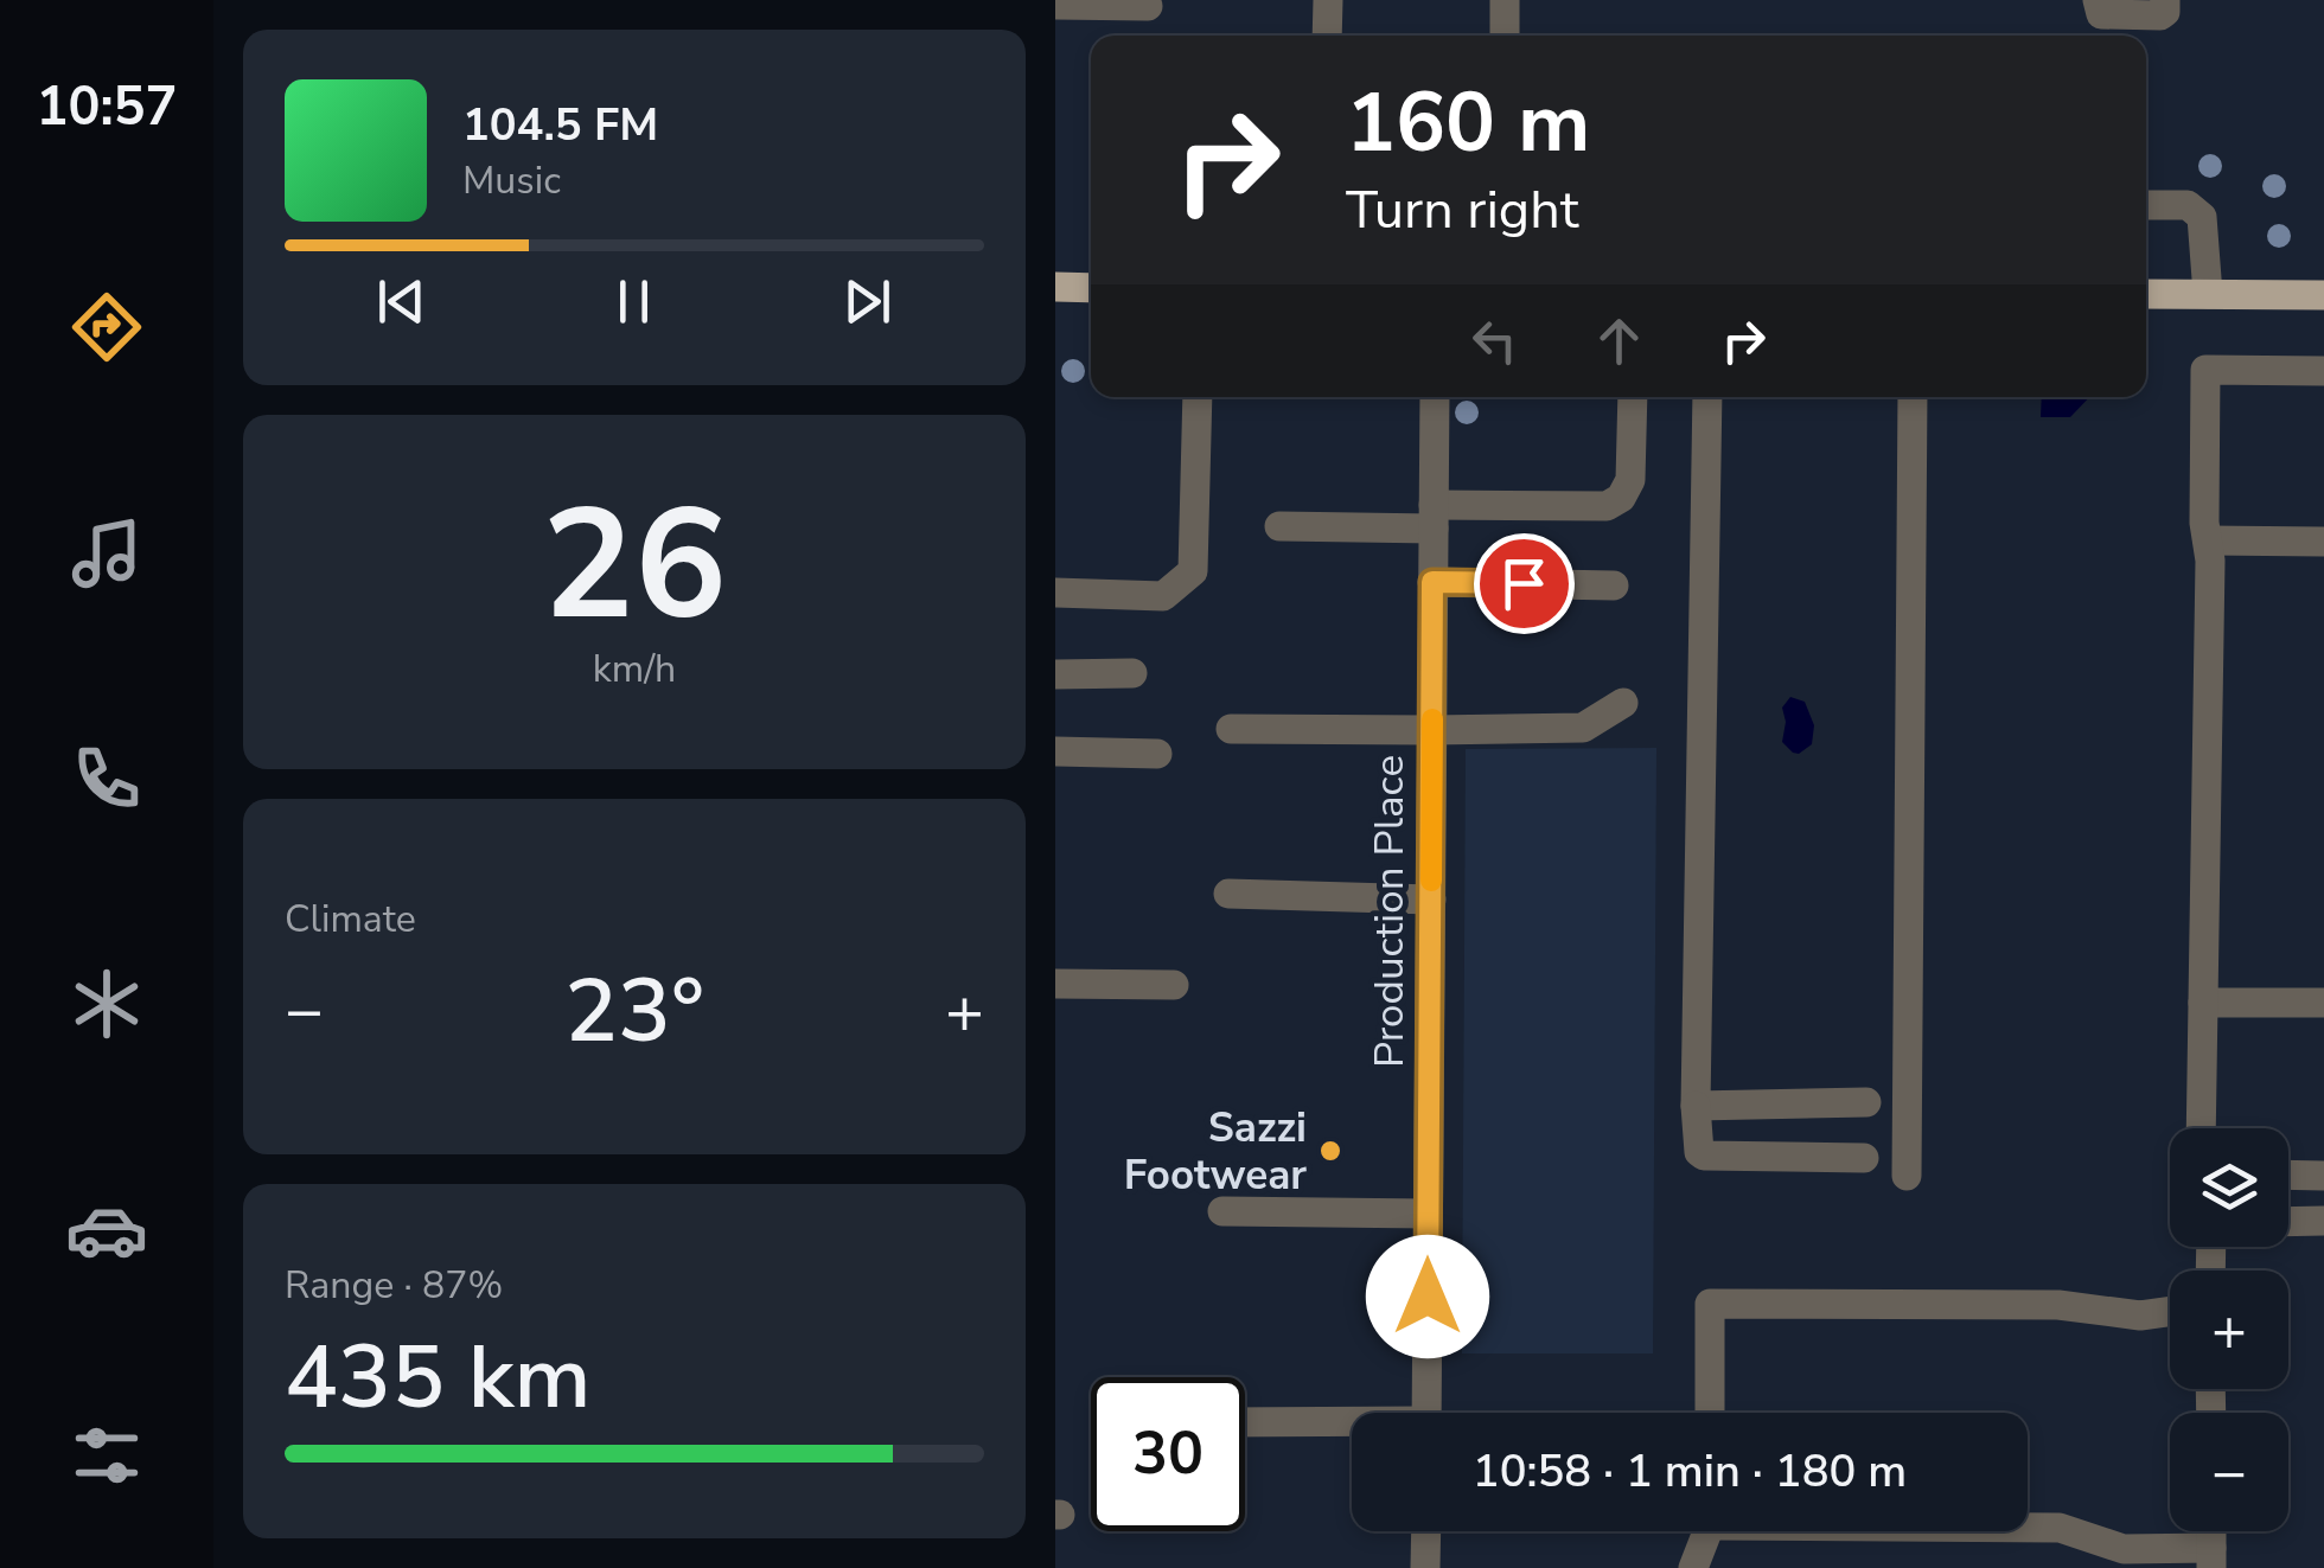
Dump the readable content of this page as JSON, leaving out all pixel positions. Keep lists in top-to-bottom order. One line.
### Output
{"streets":{"street":["Production Place"]},"places":["Sazzi Footwear"],"page":{"tabs":"10:57","turn":["160 m","Turn right"],"song":["104.5 FM","Music"],"tile":[["26","km/h"],"Climate",["Range · 87%","435 km"]],"heat":["−","23°","+"],"map_buttons":["+","−"],"limit":"30","trip":"10:58 · 1 min · 180 m"}}
